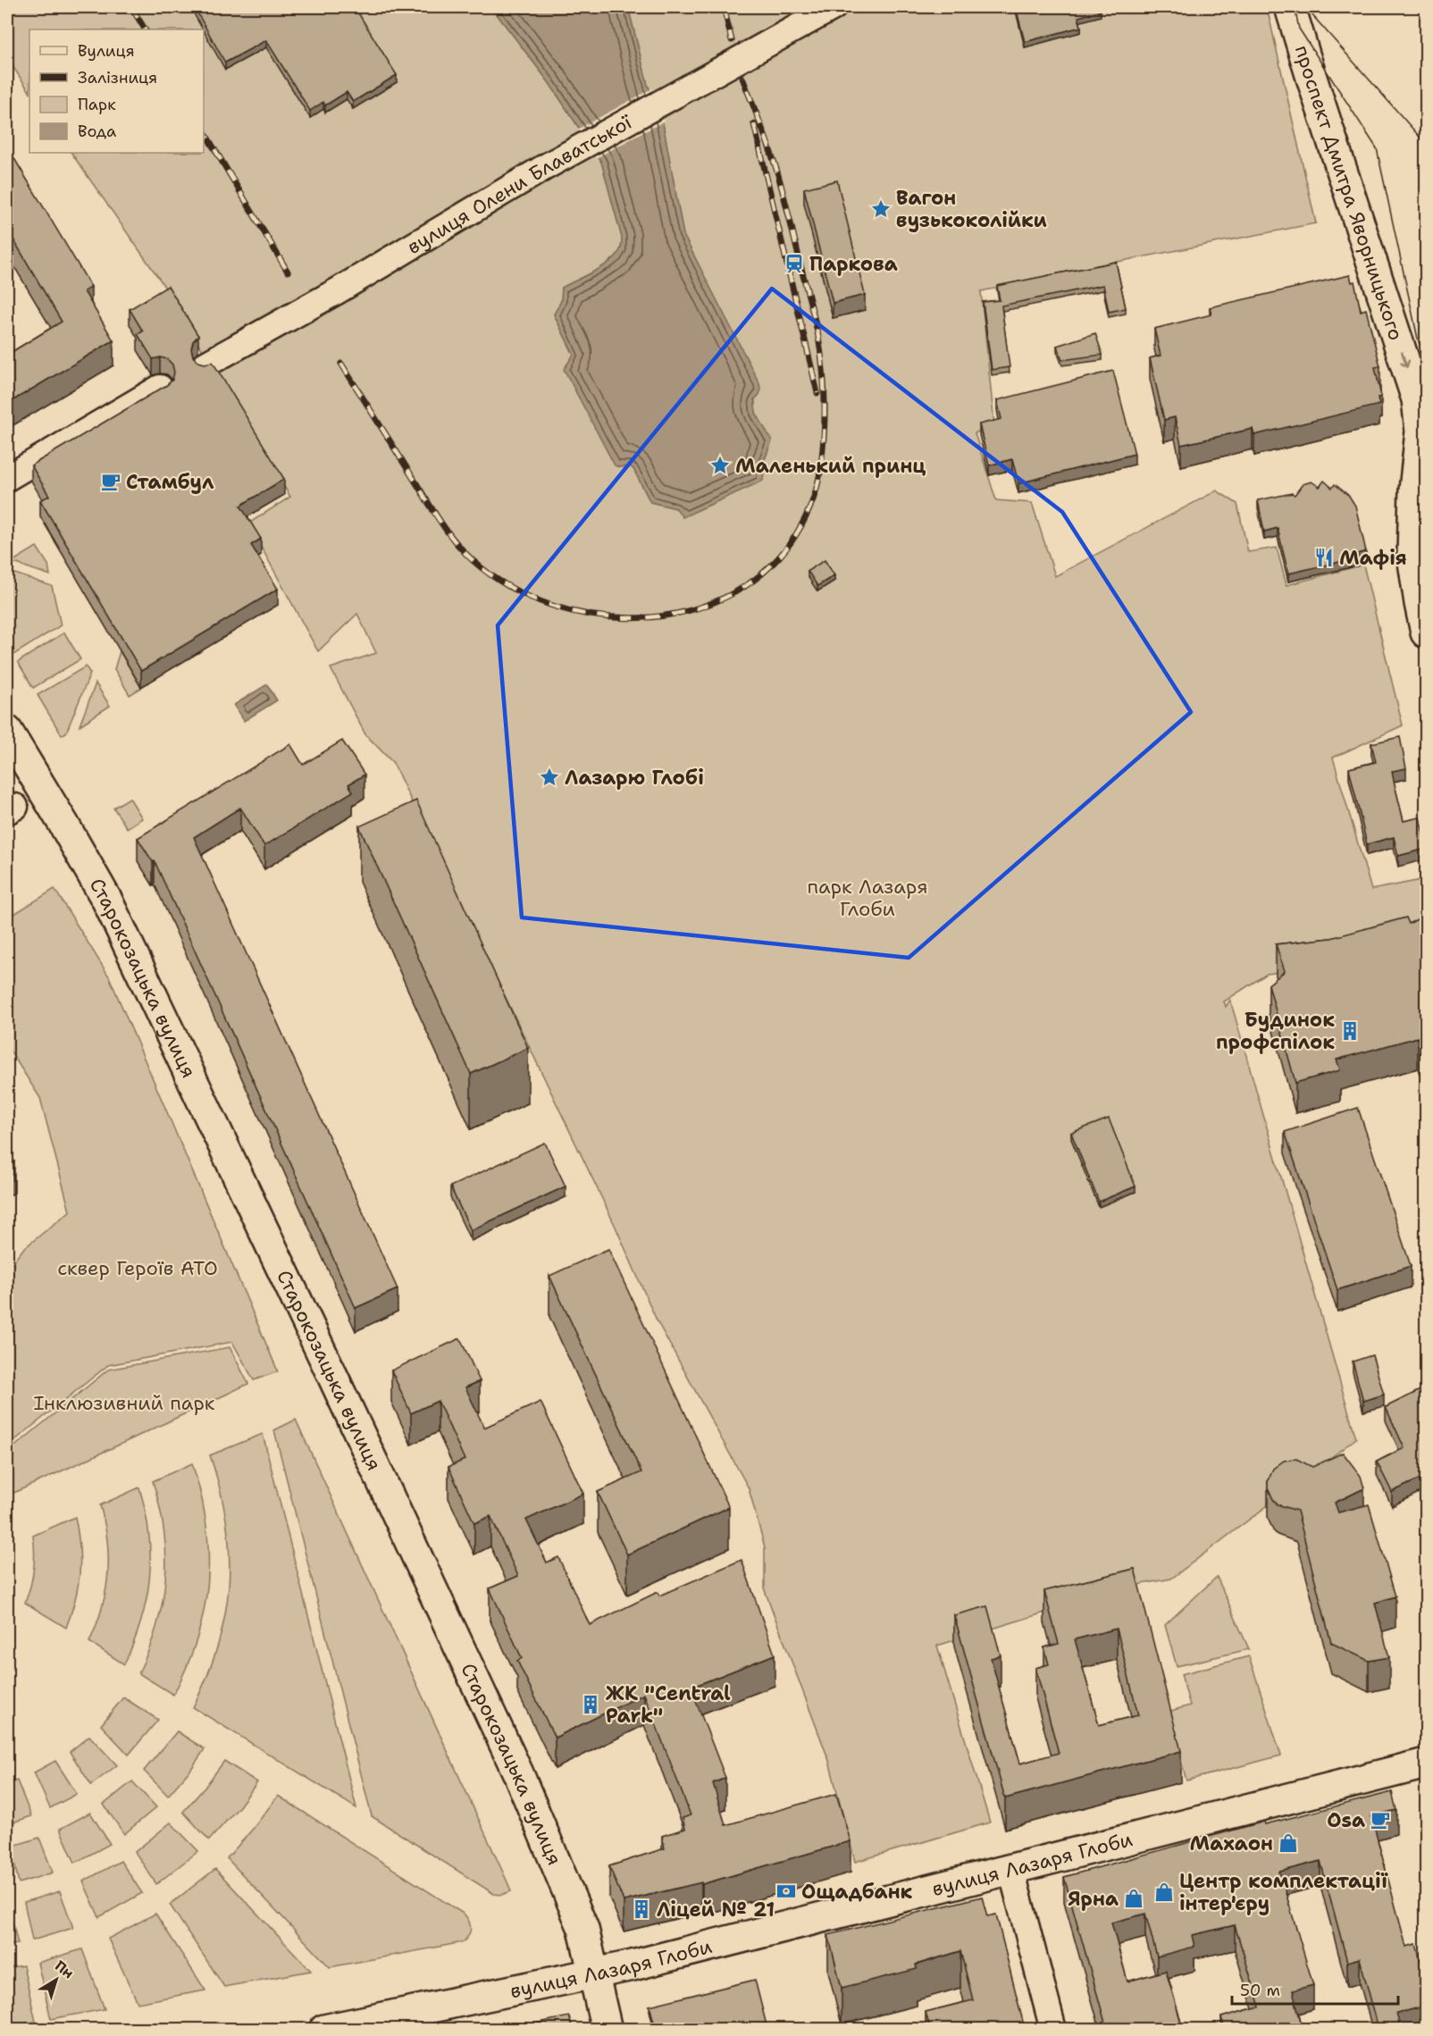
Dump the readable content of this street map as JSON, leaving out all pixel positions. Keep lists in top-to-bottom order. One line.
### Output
{"streets":{"main road":["проспект Дмитра Яворницького","Старокозацька вулиця","вулиця Лазаря Глоби"],"street":["вулиця Олени Блаватської"]},"crossings":[["Старокозацька вулиця","вулиця Лазаря Глоби"]],"one_way":["проспект Дмитра Яворницького"],"parks":["парк Лазаря Глоби","сквер Героїв АТО","Інклюзивний парк"],"places":{"place":["Вагон вузькоколійки","Маленький принц","Лазарю Глобі"],"station":["Паркова"],"cafe":["Стамбул","Osa"],"restaurant":["Мафія"],"building":["Будинок профспілок","ЖК \"Central Park\"","Ліцей № 21"],"shop":["Махаон","Центр комплектації інтер'єру","Ярна"],"bank":["Ощадбанк"]},"legend":["Вулиця","Залізниця","Парк","Вода"],"scale_bar":"50 m","north":"top right"}
